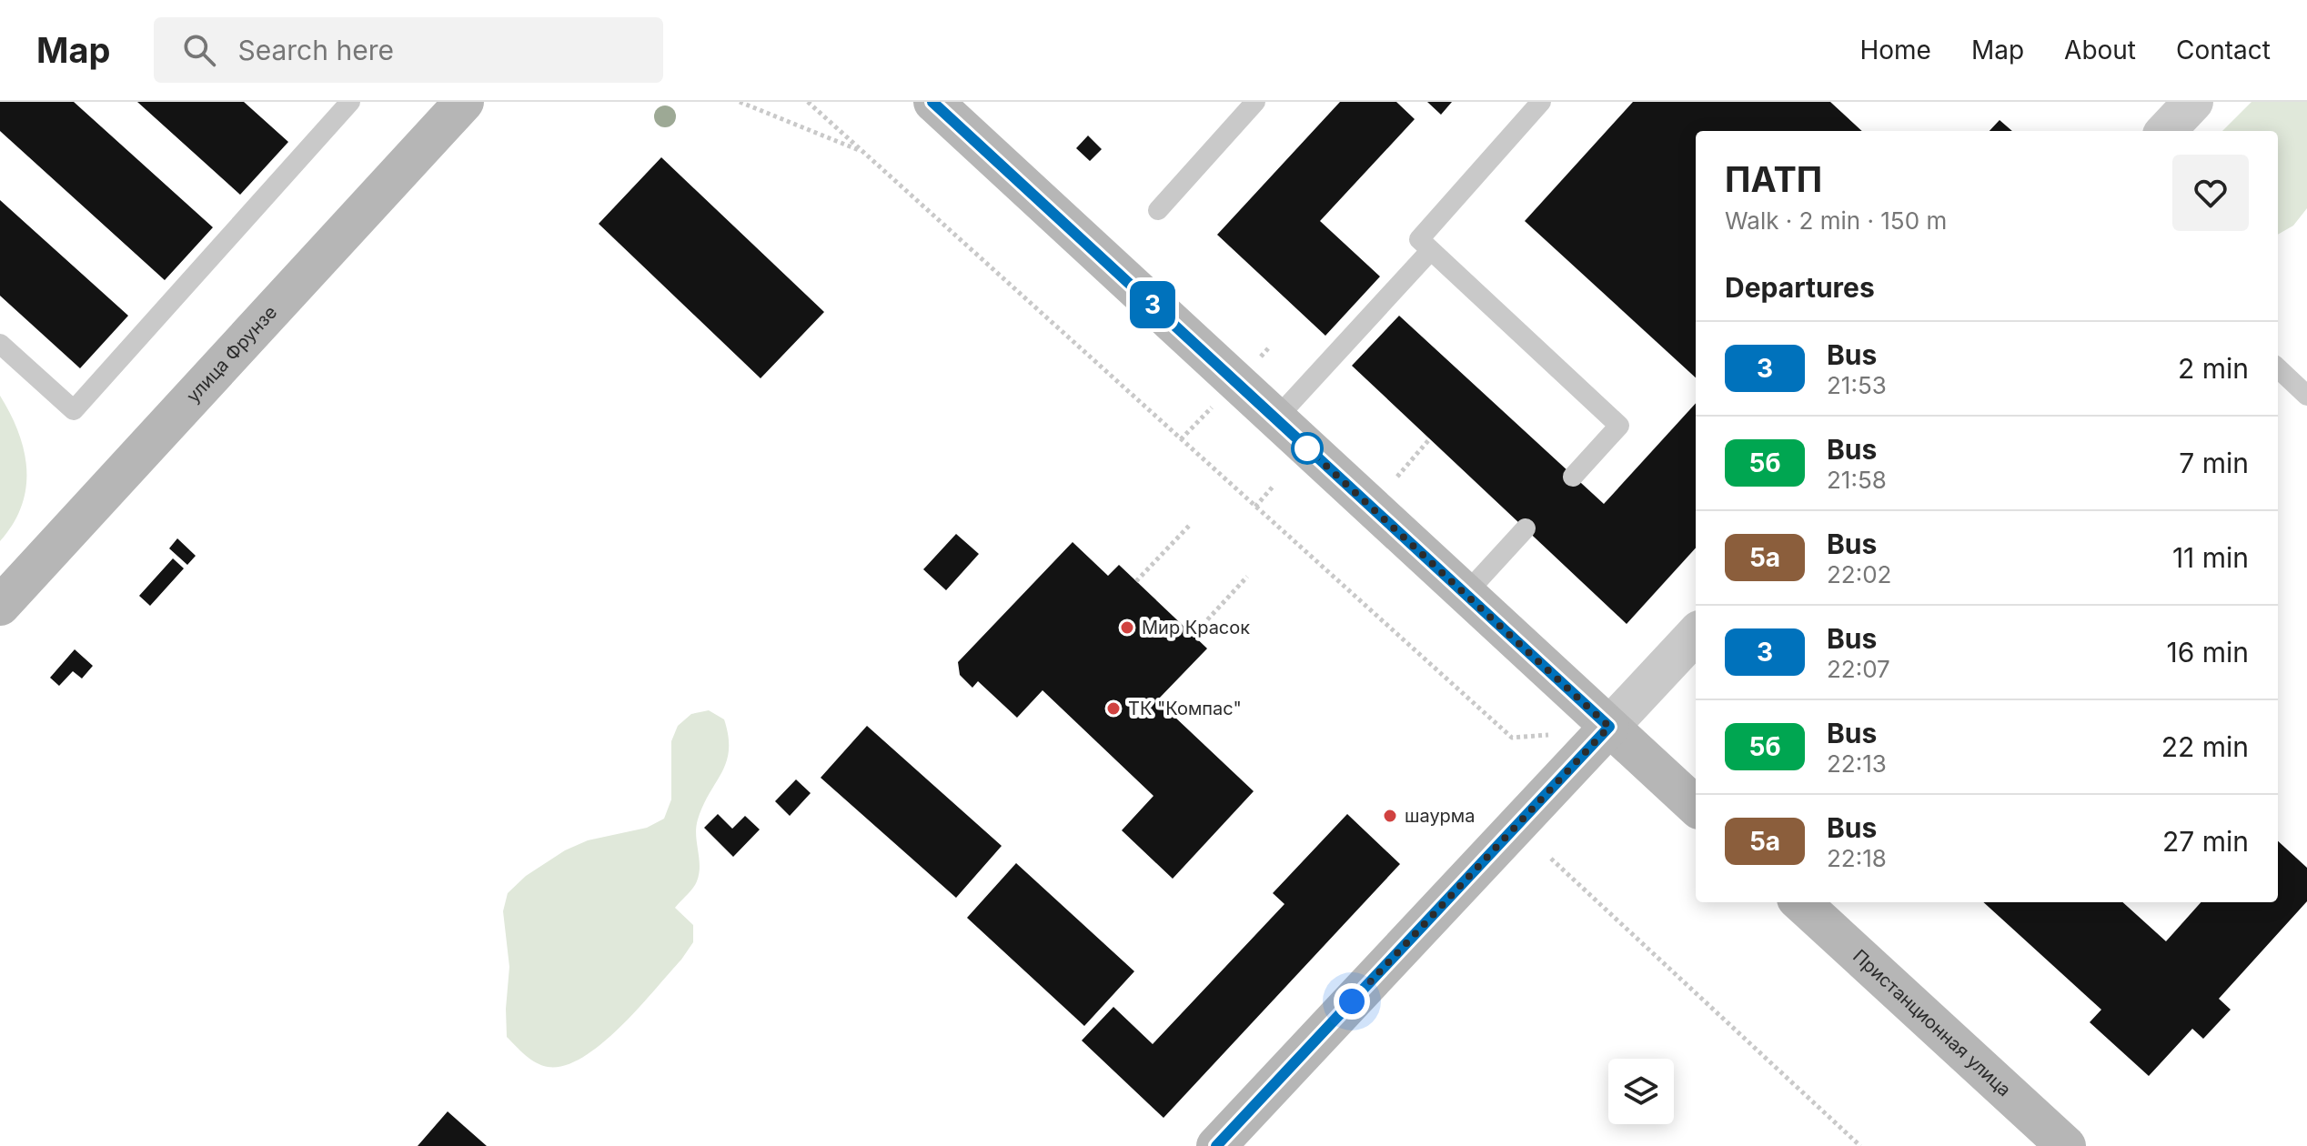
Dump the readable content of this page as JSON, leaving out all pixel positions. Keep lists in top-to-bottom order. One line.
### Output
{"streets":{"main road":["улица Фрунзе","Пристанционная улица"]},"places":["Мир Красок","ТК \"Компас\"","шаурма"],"lines":["bus line 3"],"page":{"header":"Map","search":"Search here","nav":["Home","Map","About","Contact"],"on_map":"3","heading":[["ПАТП","Walk · 2 min · 150 m"],"Departures"],"list":[{"mark":"3","name":"Bus","note":"21:53","value":"2 min"},{"mark":"5б","name":"Bus","note":"21:58","value":"7 min"},{"mark":"5а","name":"Bus","note":"22:02","value":"11 min"},{"mark":"3","name":"Bus","note":"22:07","value":"16 min"},{"mark":"5б","name":"Bus","note":"22:13","value":"22 min"},{"mark":"5а","name":"Bus","note":"22:18","value":"27 min"}]}}
